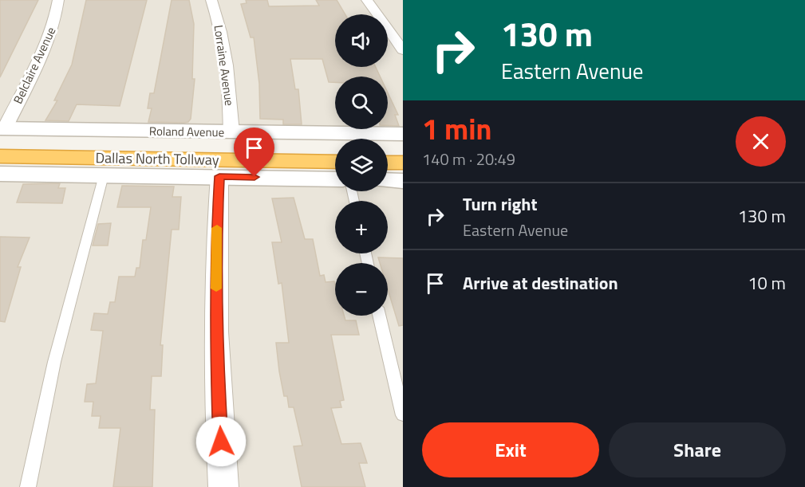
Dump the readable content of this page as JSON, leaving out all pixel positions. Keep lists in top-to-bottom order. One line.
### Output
{"streets":{"highway":["Dallas North Tollway"],"street":["Belclaire Avenue","Lorraine Avenue","Roland Avenue"]},"crossings":[["Belclaire Avenue","Roland Avenue"],["Belclaire Avenue","Dallas North Tollway"],["Lorraine Avenue","Roland Avenue"],["Roland Avenue","Dallas North Tollway"]],"page":{"turn":["130 m","Eastern Avenue"],"map_buttons":["+","−"],"heading":["1 min","140 m · 20:49"],"list":[{"name":"Turn right","note":"Eastern Avenue","value":"130 m"},{"name":"Arrive at destination","value":"10 m"}],"buttons":["Exit","Share"]}}
